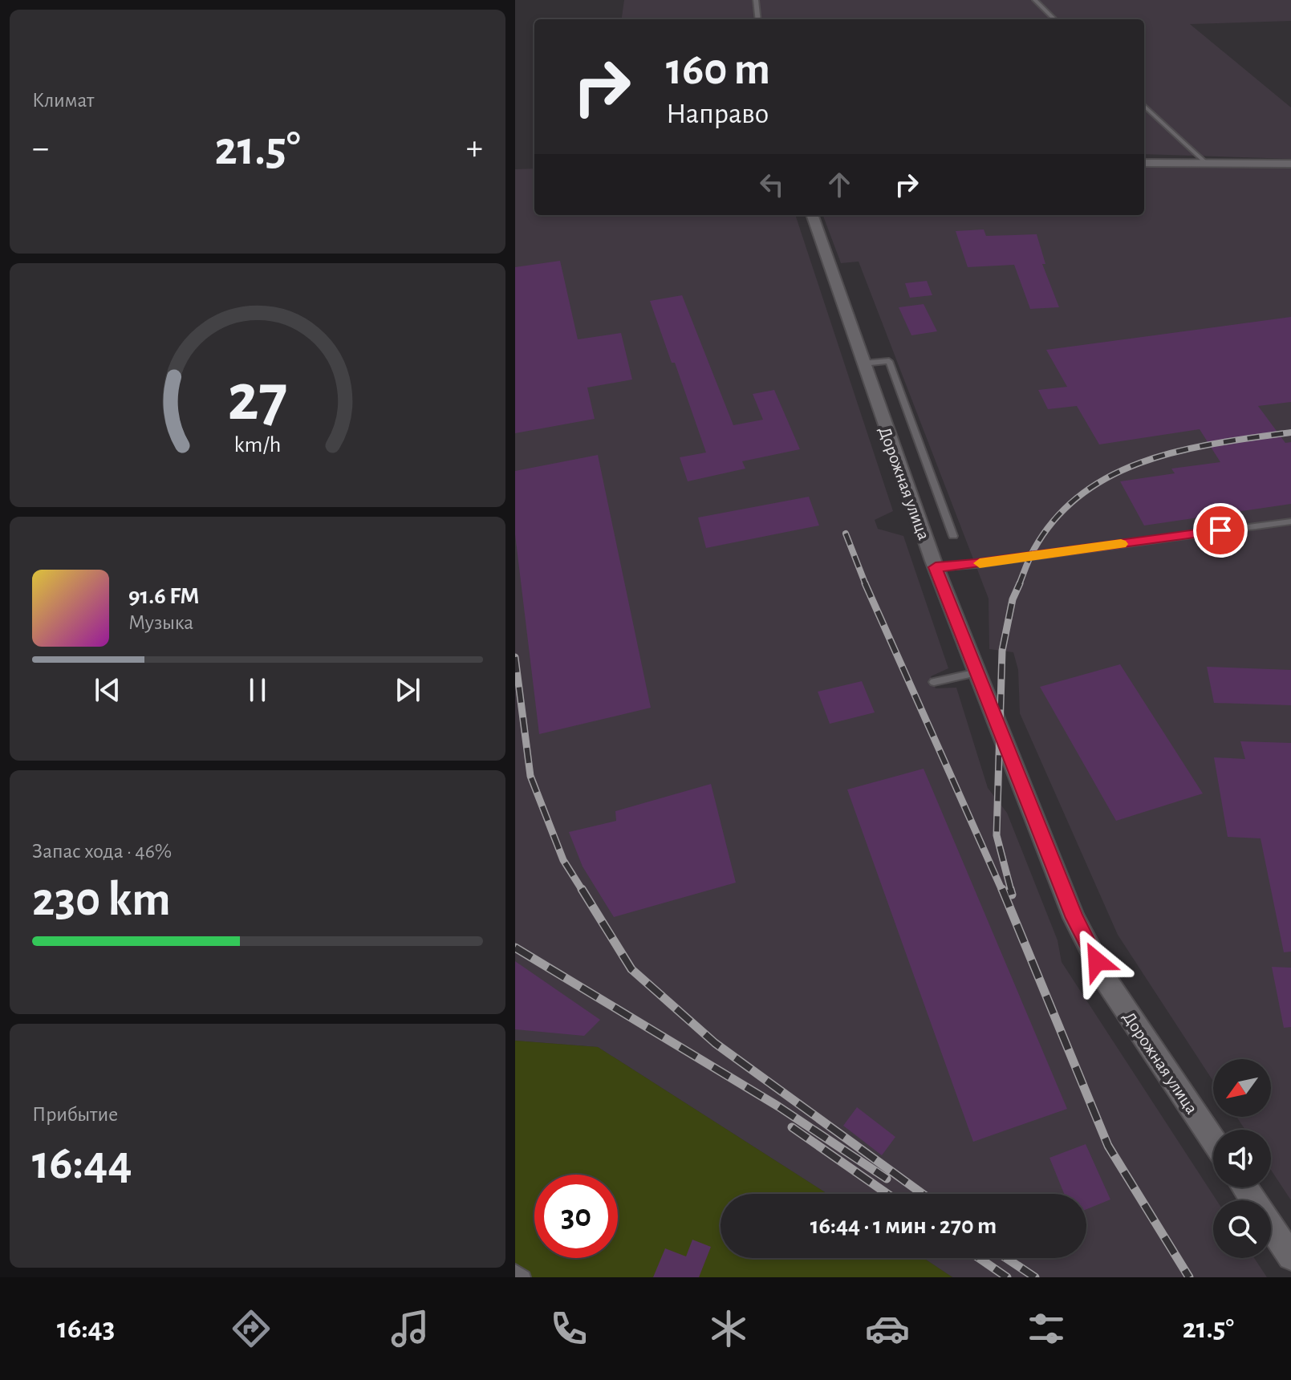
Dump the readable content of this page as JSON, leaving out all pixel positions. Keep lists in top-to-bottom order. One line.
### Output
{"streets":{"street":["Дорожная улица"]},"north":"bottom left","page":{"tile":["Климат",["Запас хода · 46%","230 km"],["Прибытие","16:44"]],"turn":["160 m","Направо"],"heat":["−","21.5°","+"],"song":["91.6 FM","Музыка"],"limit":"30","trip":"16:44 · 1 мин · 270 m","tabs":["16:43","21.5°"],"gauge":["27","km/h"]}}
